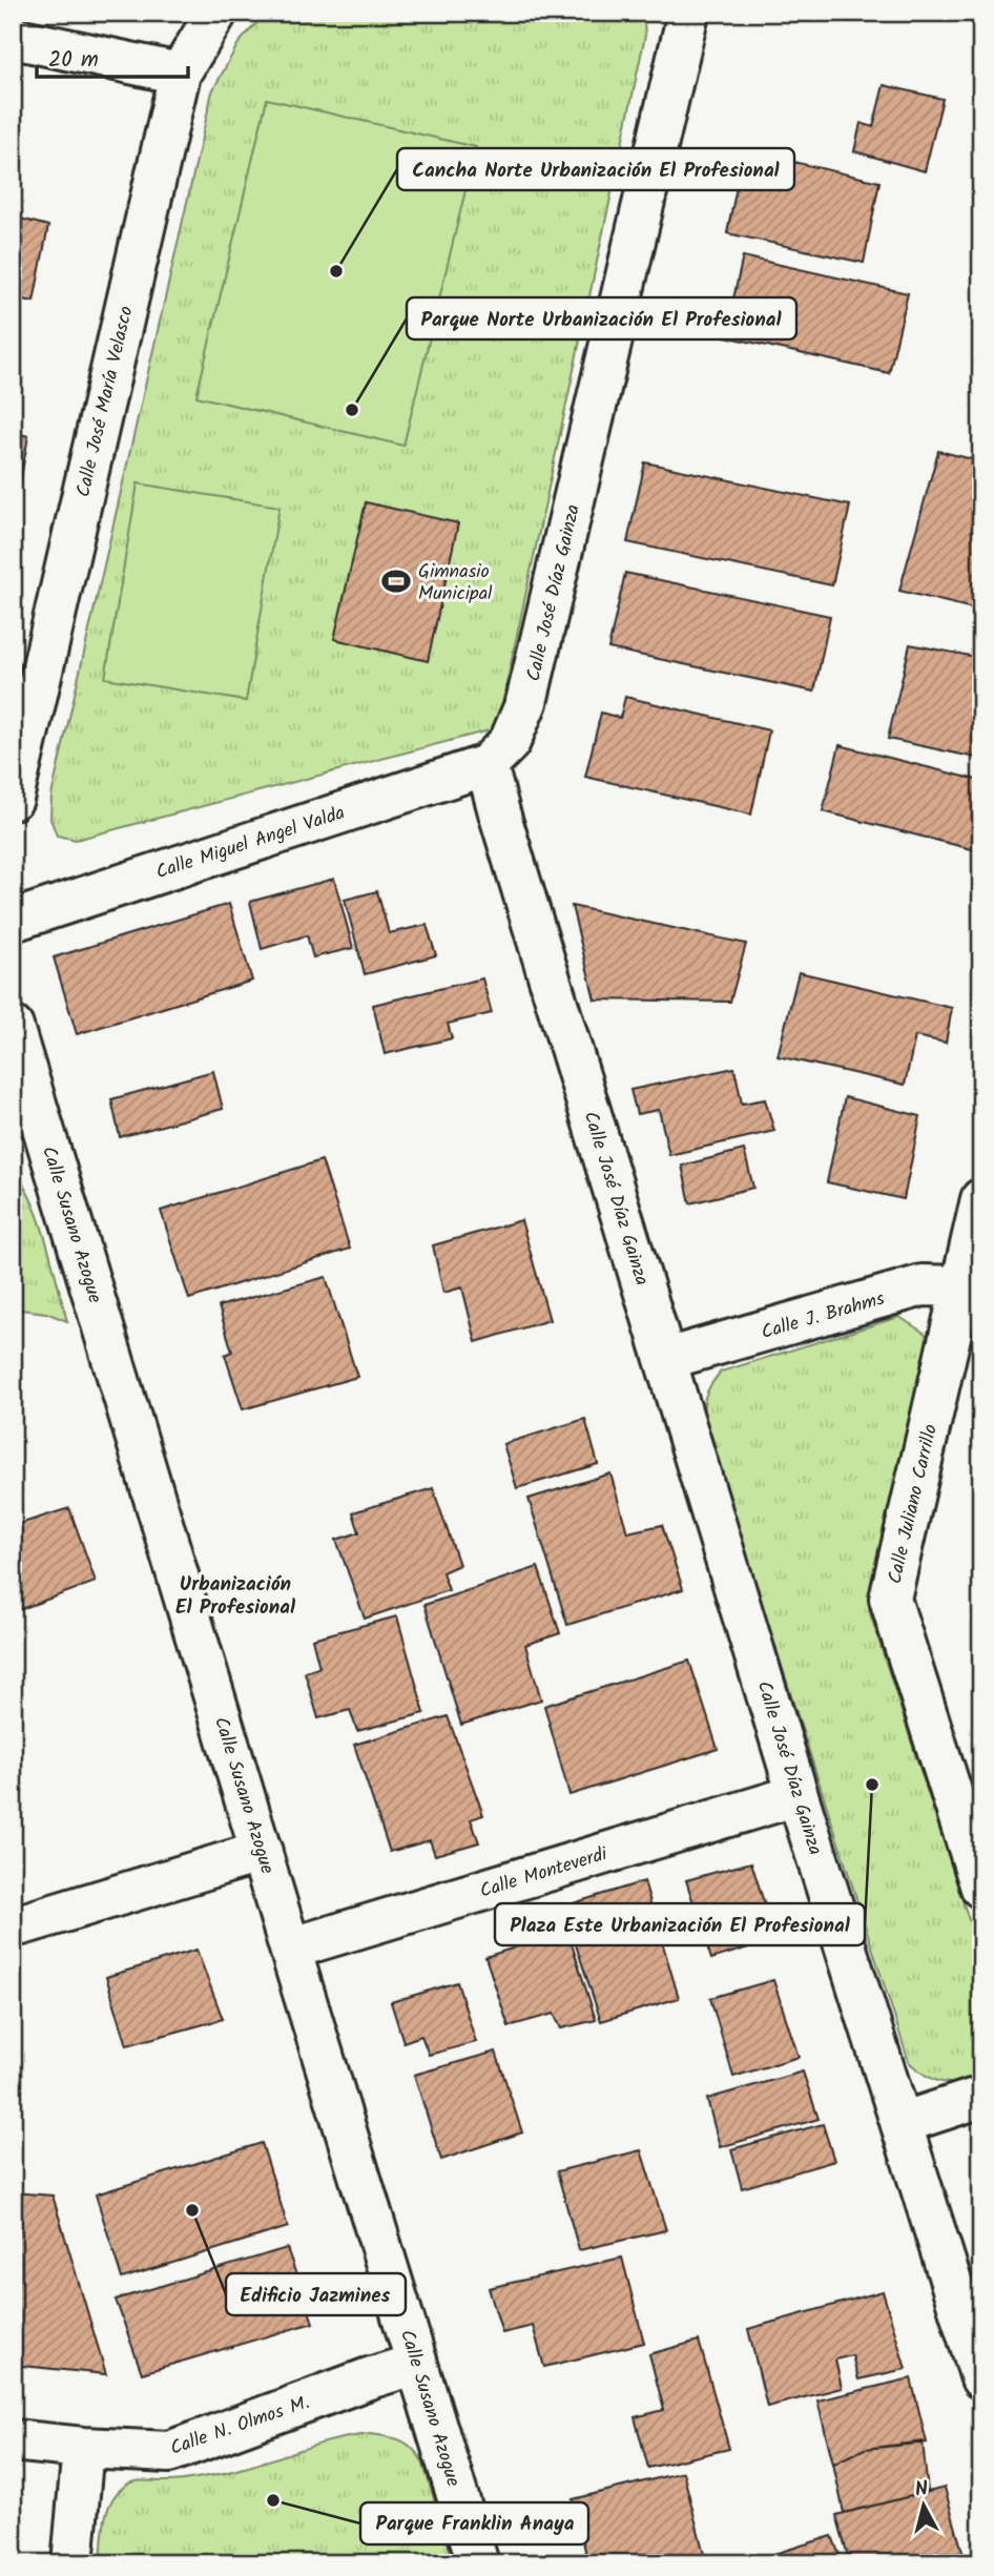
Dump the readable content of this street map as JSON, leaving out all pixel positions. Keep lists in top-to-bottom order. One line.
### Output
{"streets":{"street":["Calle José María Velasco","Calle José Díaz Gainza","Calle Miguel Angel Valda","Calle Susano Azogue","Calle J. Brahms","Calle Juliano Carrillo","Calle Monteverdi","Calle N. Olmos M."]},"crossings":[["Calle José Díaz Gainza","Calle Miguel Angel Valda"],["Calle José Díaz Gainza","Calle J. Brahms"],["Calle José Díaz Gainza","Calle Monteverdi"],["Calle Susano Azogue","Calle Monteverdi"],["Calle Susano Azogue","Calle N. Olmos M."],["Calle J. Brahms","Calle Juliano Carrillo"]],"districts":["Urbanización El Profesional"],"places":{"other":["Cancha Norte Urbanización El Profesional","Parque Norte Urbanización El Profesional","Plaza Este Urbanización El Profesional","Edificio Jazmines","Parque Franklin Anaya"],"sports":["Gimnasio Municipal"]},"scale_bar":"20 m","north":"top"}
